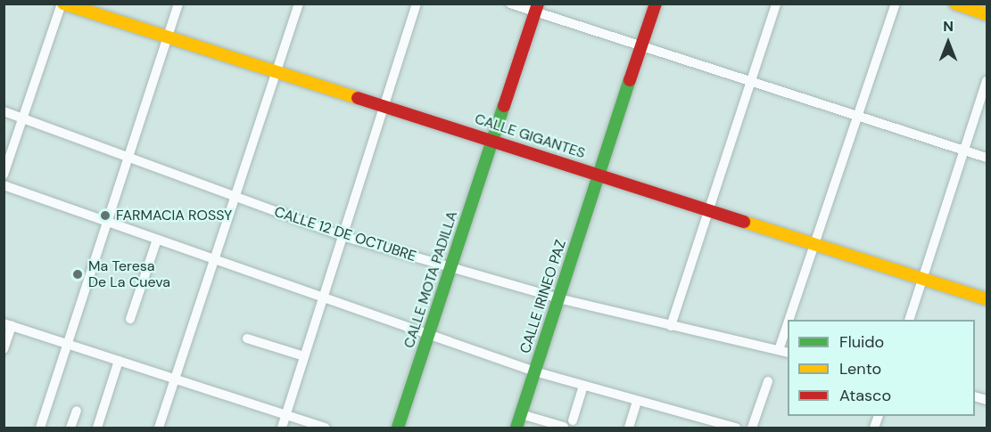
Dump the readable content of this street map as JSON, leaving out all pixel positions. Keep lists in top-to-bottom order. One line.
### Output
{"streets":{"main road":["CALLE GIGANTES","CALLE MOTA PADILLA","CALLE IRINEO PAZ"],"street":["CALLE 12 DE OCTUBRE"]},"crossings":[["CALLE GIGANTES","CALLE MOTA PADILLA"],["CALLE GIGANTES","CALLE IRINEO PAZ"],["CALLE 12 DE OCTUBRE","CALLE MOTA PADILLA"],["CALLE 12 DE OCTUBRE","CALLE IRINEO PAZ"]],"places":["FARMACIA ROSSY","Ma Teresa De La Cueva"],"legend":["Fluido","Lento","Atasco"],"north":"top"}
